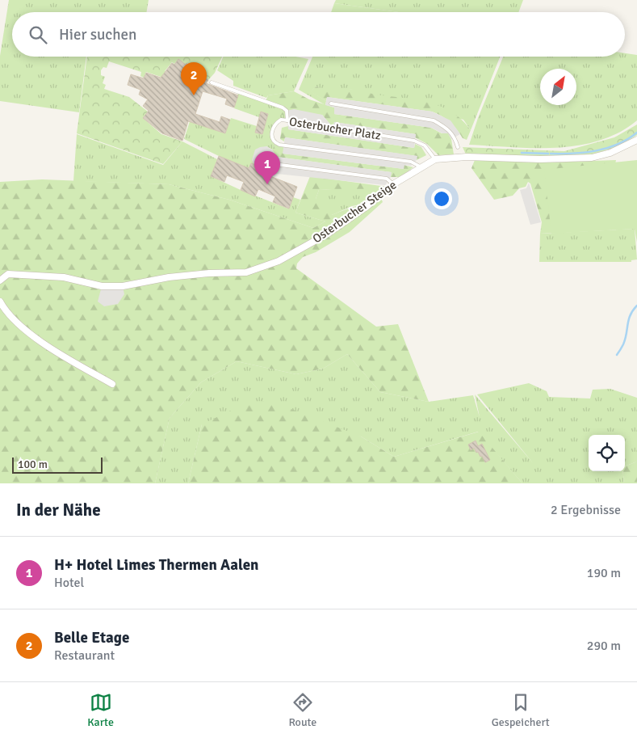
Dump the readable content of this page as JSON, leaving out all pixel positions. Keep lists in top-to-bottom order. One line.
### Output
{"streets":{"street":["Osterbucher Steige"],"lane":["Osterbucher Platz"]},"crossings":[["Osterbucher Platz","Osterbucher Steige"]],"scale_bar":"100 m","north":"top right","page":{"search":"Hier suchen","pins":["2","1"],"scale":"100 m","heading":["In der Nähe","2 Ergebnisse"],"list":[{"mark":"1","name":"H+ Hotel Limes Thermen Aalen","note":"Hotel","value":"190 m"},{"mark":"2","name":"Belle Etage","note":"Restaurant","value":"290 m"}],"nav":["Karte","Route","Gespeichert"]}}
